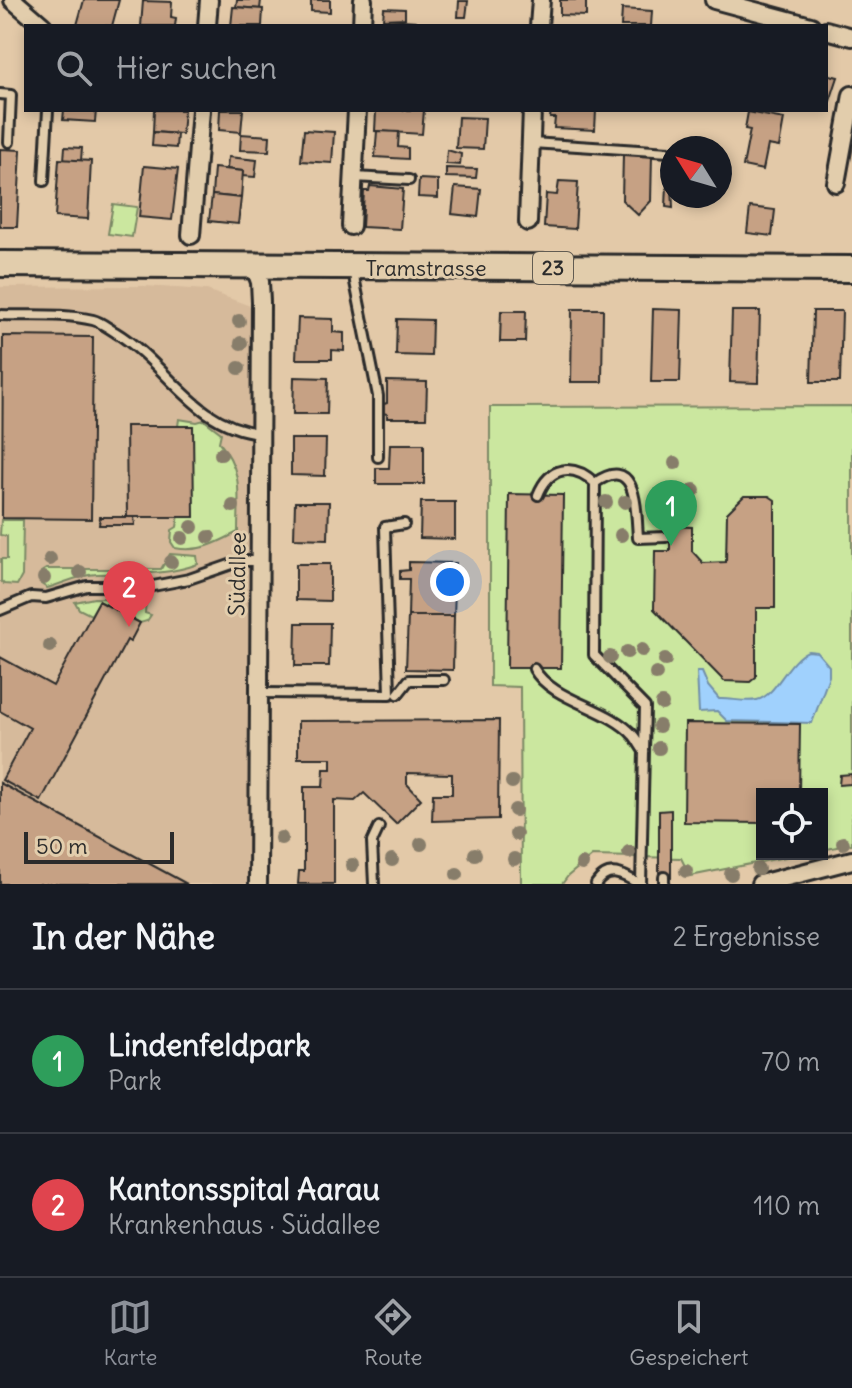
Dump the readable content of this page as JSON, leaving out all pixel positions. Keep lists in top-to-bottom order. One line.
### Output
{"streets":{"main road":["Tramstrasse","23"],"street":["Südallee"]},"crossings":[["Tramstrasse","Südallee"]],"scale_bar":"50 m","north":"top left","page":{"search":"Hier suchen","pins":["1","2"],"scale":"50 m","heading":["In der Nähe","2 Ergebnisse"],"list":[{"mark":"1","name":"Lindenfeldpark","note":"Park","value":"70 m"},{"mark":"2","name":"Kantonsspital Aarau","note":"Krankenhaus · Südallee","value":"110 m"}],"nav":["Karte","Route","Gespeichert"]}}
